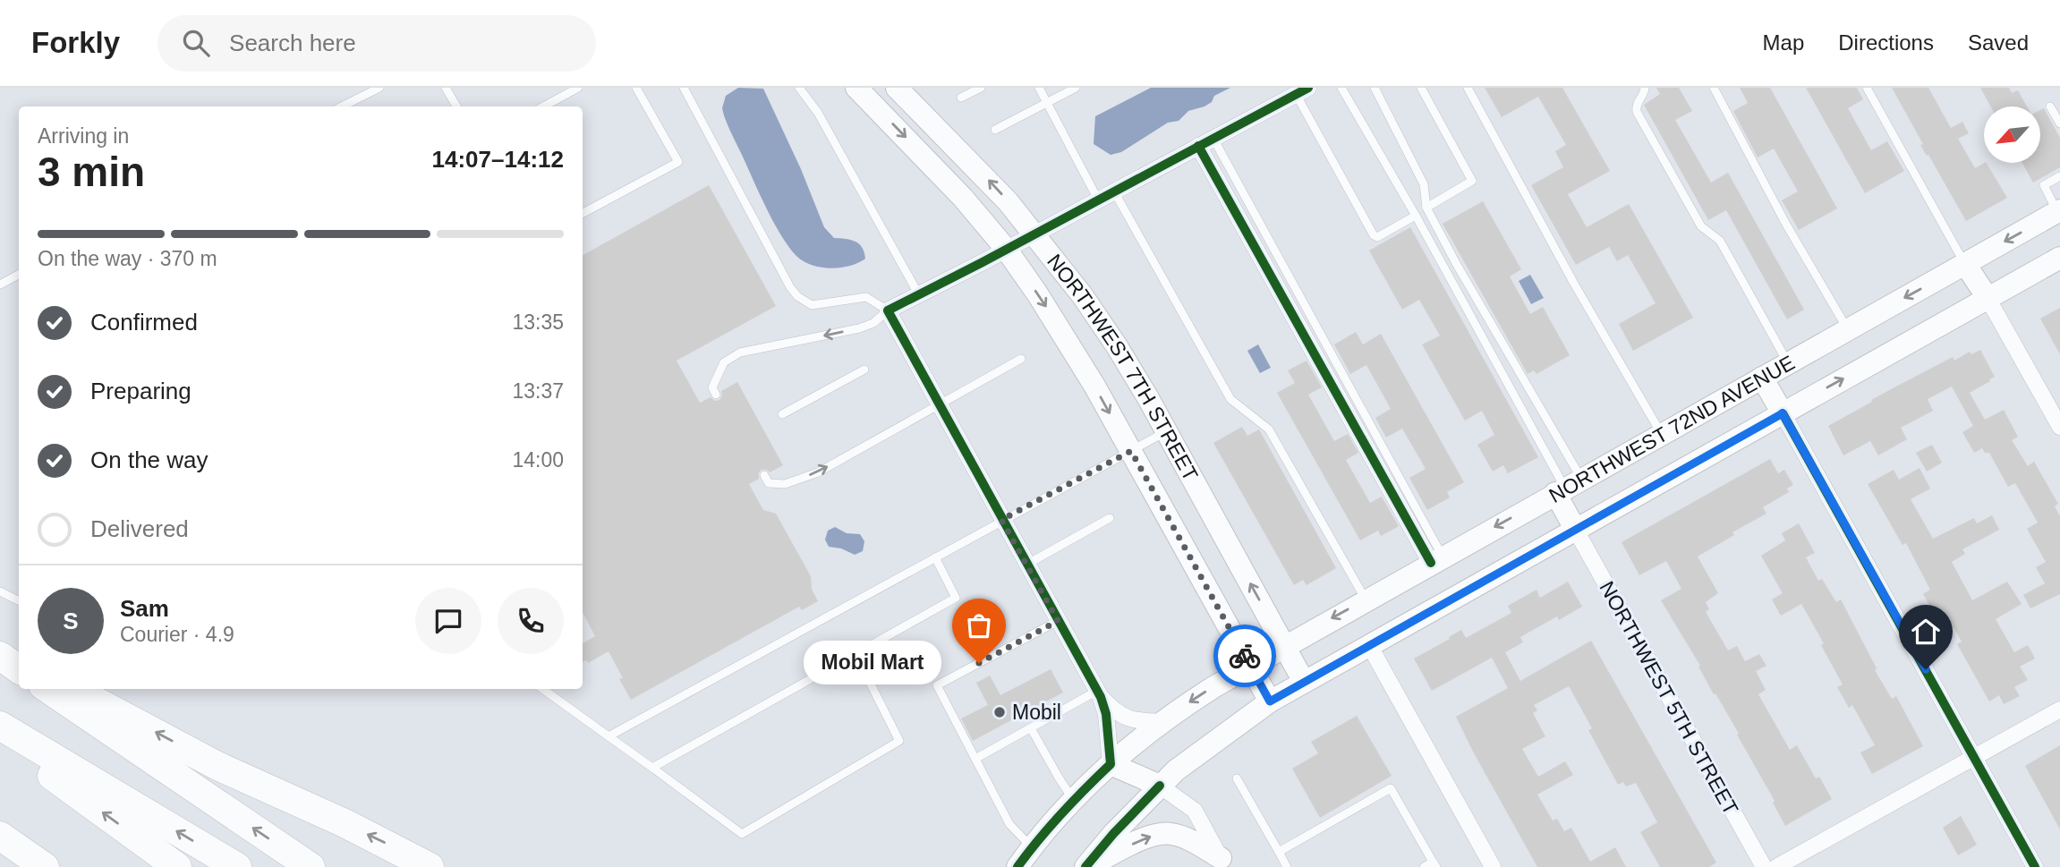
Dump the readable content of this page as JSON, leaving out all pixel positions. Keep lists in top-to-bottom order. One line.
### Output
{"streets":{"main road":["NORTHWEST 7TH STREET","NORTHWEST 72ND AVENUE"],"street":["NORTHWEST 5TH STREET"]},"crossings":[["NORTHWEST 7TH STREET","NORTHWEST 72ND AVENUE"],["NORTHWEST 72ND AVENUE","NORTHWEST 5TH STREET"]],"places":["Mobil Mart","Mobil"],"north":"bottom left","page":{"header":"Forkly","search":"Search here","nav":["Map","Directions","Saved"],"heading":["3 min","Arriving in","14:07–14:12"],"panel":["Sam","Courier · 4.9"],"bar":"On the way · 370 m","list":[["Confirmed","13:35"],["Preparing","13:37"],["On the way","14:00"],"Delivered"],"round":"S","bubble":"Mobil Mart"}}
